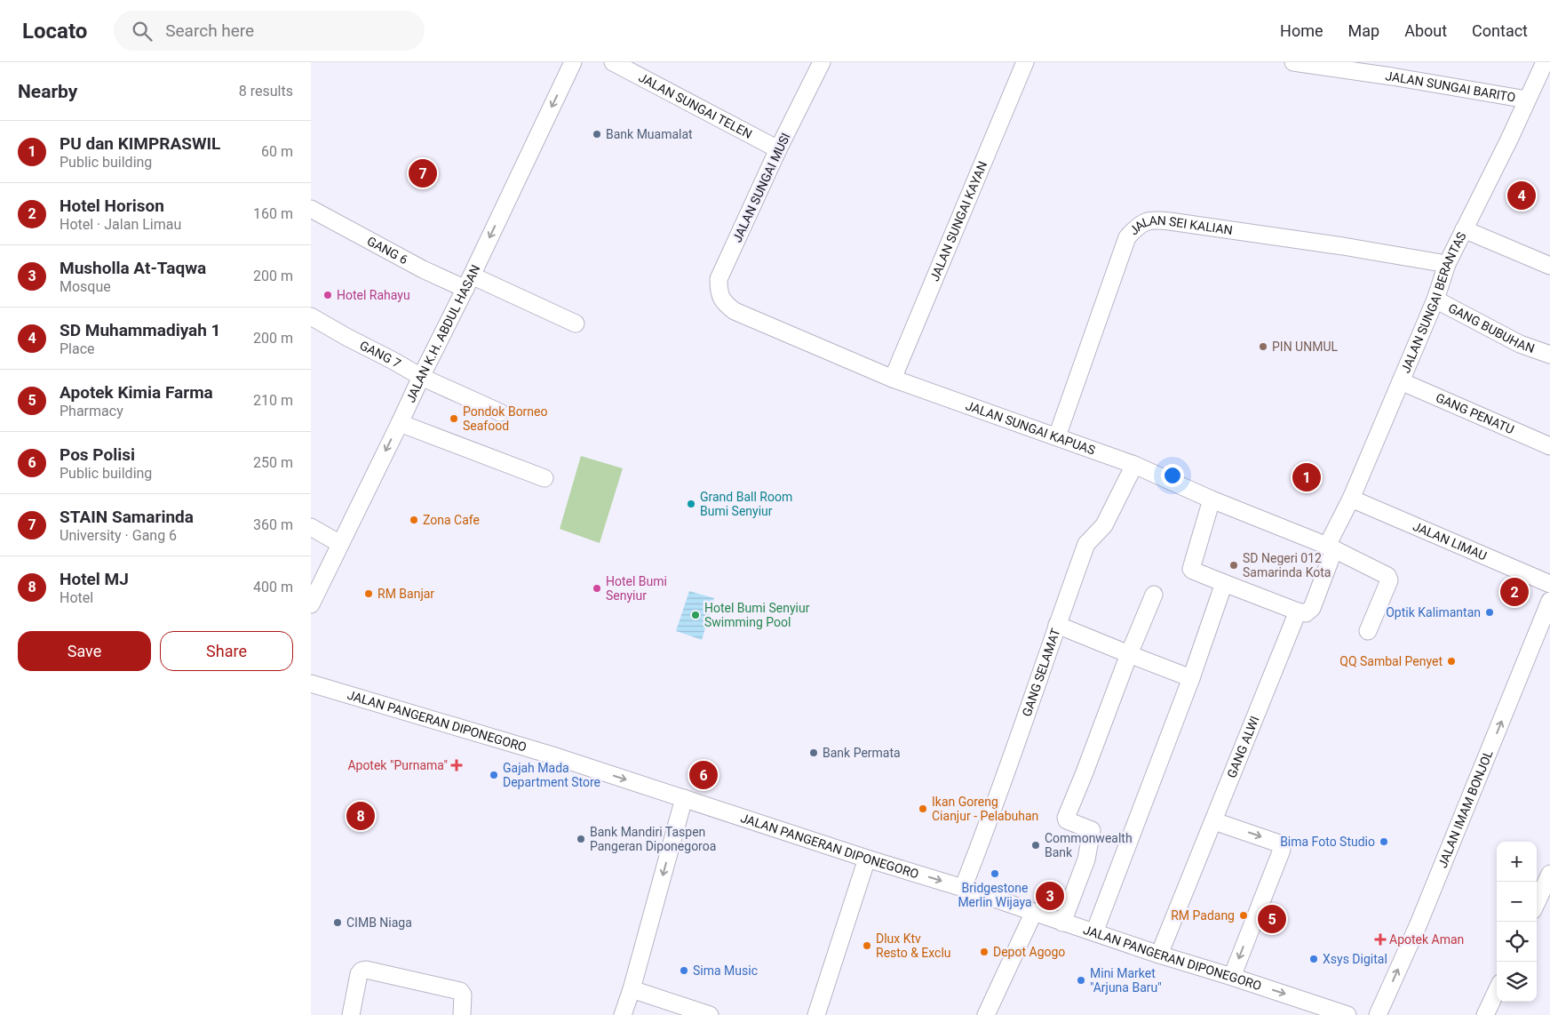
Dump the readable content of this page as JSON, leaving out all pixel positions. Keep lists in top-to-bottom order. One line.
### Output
{"streets":{"street":["JALAN SUNGAI BARITO","JALAN SUNGAI TELEN","JALAN SUNGAI MUSI","JALAN SUNGAI KAYAN","JALAN SEI KALIAN","GANG 6","JALAN SUNGAI BERANTAS","GANG BUBUHAN","JALAN K.H. ABDUL HASAN","GANG 7","GANG PENATU","JALAN SUNGAI KAPUAS","JALAN LIMAU","GANG SELAMAT","JALAN PANGERAN DIPONEGORO","GANG ALWI","JALAN IMAM BONJOL"]},"crossings":[["JALAN SUNGAI BARITO","JALAN SUNGAI BERANTAS"],["JALAN SUNGAI TELEN","JALAN SUNGAI MUSI"],["JALAN SUNGAI MUSI","JALAN SUNGAI KAPUAS"],["JALAN SUNGAI KAYAN","JALAN SUNGAI KAPUAS"],["JALAN SEI KALIAN","JALAN SUNGAI BERANTAS"],["JALAN SEI KALIAN","JALAN SUNGAI KAPUAS"],["GANG 6","JALAN K.H. ABDUL HASAN"],["JALAN SUNGAI BERANTAS","GANG BUBUHAN"],["JALAN SUNGAI BERANTAS","GANG PENATU"],["JALAN SUNGAI BERANTAS","JALAN SUNGAI KAPUAS"],["JALAN SUNGAI BERANTAS","JALAN LIMAU"],["JALAN K.H. ABDUL HASAN","GANG 7"],["JALAN SUNGAI KAPUAS","GANG SELAMAT"],["GANG SELAMAT","JALAN PANGERAN DIPONEGORO"],["JALAN PANGERAN DIPONEGORO","GANG ALWI"]],"one_way":["JALAN K.H. ABDUL HASAN","JALAN PANGERAN DIPONEGORO","JALAN IMAM BONJOL"],"places":{"other":["Bank Muamalat","Hotel Rahayu","PIN UNMUL","Pondok Borneo Seafood","Grand Ball Room Bumi Senyiur","Zona Cafe","SD Negeri 012 Samarinda Kota","Hotel Bumi Senyiur","RM Banjar","Optik Kalimantan","Hotel Bumi Senyiur Swimming Pool","QQ Sambal Penyet","Bank Permata","Gajah Mada Department Store","Ikan Goreng Cianjur - Pelabuhan","Bank Mandiri Taspen Pangeran Diponegoroa","Bima Foto Studio","Commonwealth Bank","Bridgestone Merlin Wijaya","RM Padang","CIMB Niaga","Dlux Ktv Resto & Exclu","Depot Agogo","Xsys Digital","Sima Music","Mini Market \"Arjuna Baru\""],"health":["Apotek \"Purnama\"","Apotek Aman"]},"page":{"header":"Locato","search":"Search here","nav":["Home","Map","About","Contact"],"heading":["Nearby","8 results"],"list":[{"mark":"1","name":"PU dan KIMPRASWIL","note":"Public building","value":"60 m"},{"mark":"2","name":"Hotel Horison","note":"Hotel · Jalan Limau","value":"160 m"},{"mark":"3","name":"Musholla At-Taqwa","note":"Mosque","value":"200 m"},{"mark":"4","name":"SD Muhammadiyah 1","note":"Place","value":"200 m"},{"mark":"5","name":"Apotek Kimia Farma","note":"Pharmacy","value":"210 m"},{"mark":"6","name":"Pos Polisi","note":"Public building","value":"250 m"},{"mark":"7","name":"STAIN Samarinda","note":"University · Gang 6","value":"360 m"},{"mark":"8","name":"Hotel MJ","note":"Hotel","value":"400 m"}],"pins":["7","4","1","2","6","8","3","5"],"buttons":["Save","Share"],"map_buttons":["+","−"]}}
